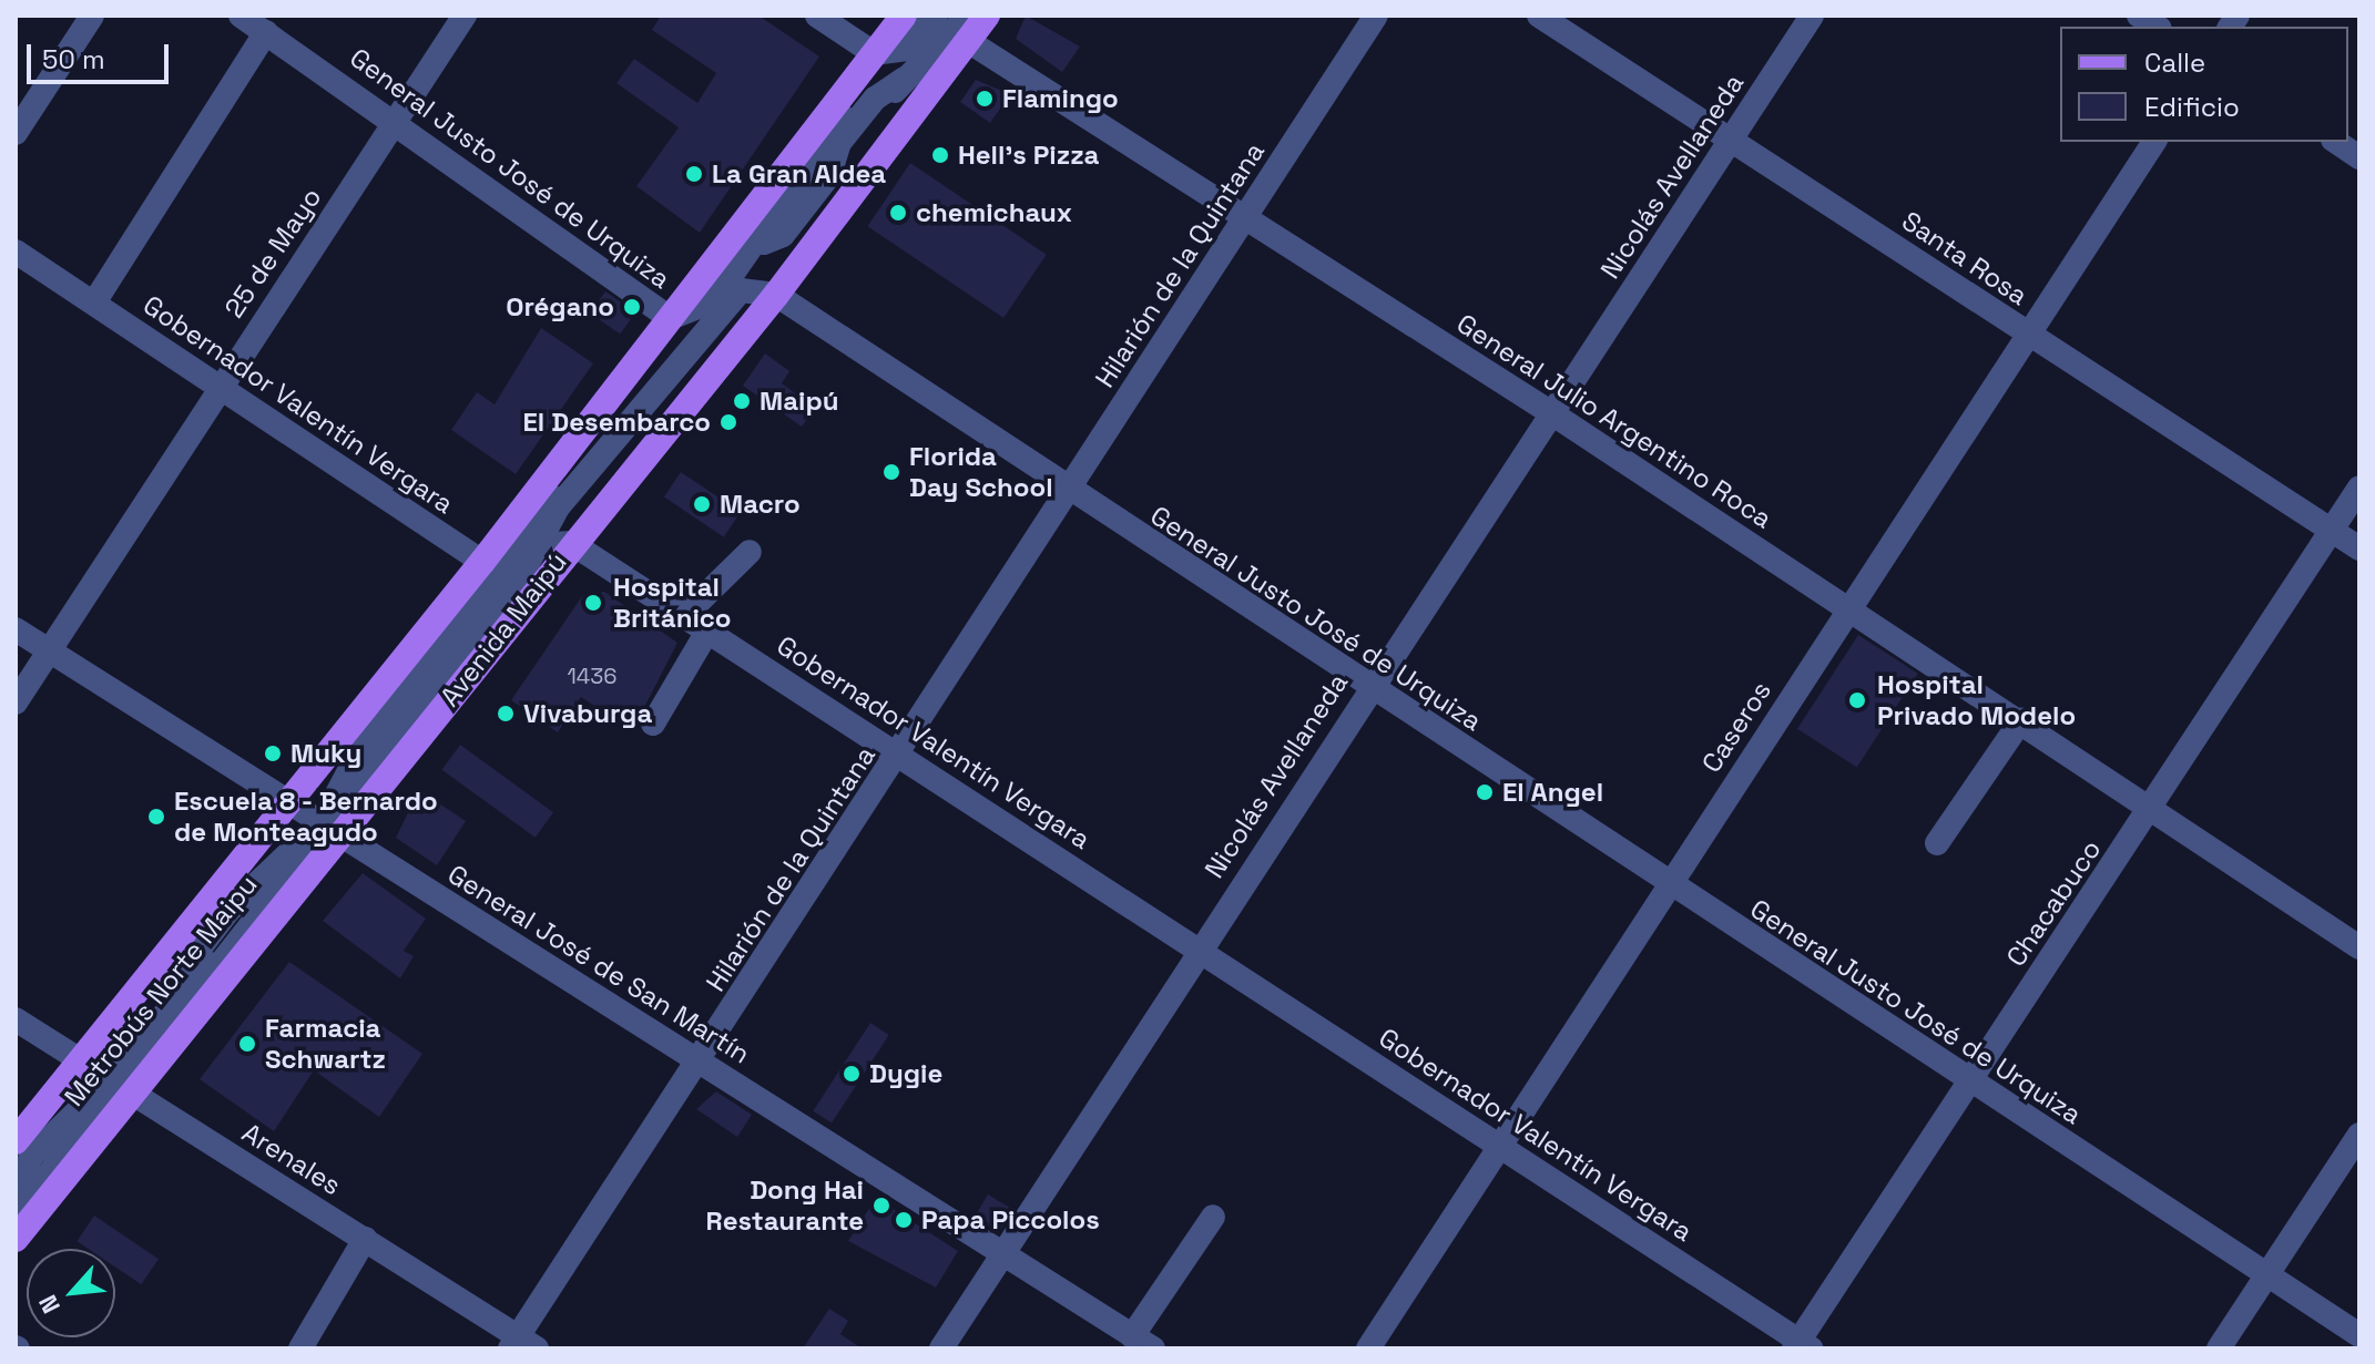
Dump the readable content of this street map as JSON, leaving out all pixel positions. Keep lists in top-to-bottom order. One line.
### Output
{"streets":{"main road":["Avenida Maipú"],"street":["General Justo José de Urquiza","Nicolás Avellaneda","25 de Mayo","Santa Rosa","Hilarión de la Quintana","Gobernador Valentín Vergara","General Julio Argentino Roca","Caseros","Chacabuco","General José de San Martín","Metrobús Norte Maipu","Arenales"]},"crossings":[["General Justo José de Urquiza","Nicolás Avellaneda"],["General Justo José de Urquiza","25 de Mayo"],["General Justo José de Urquiza","Hilarión de la Quintana"],["General Justo José de Urquiza","Avenida Maipú"],["General Justo José de Urquiza","Caseros"],["General Justo José de Urquiza","Chacabuco"],["General Justo José de Urquiza","Metrobús Norte Maipu"],["Nicolás Avellaneda","Santa Rosa"],["Nicolás Avellaneda","Gobernador Valentín Vergara"],["Nicolás Avellaneda","General Julio Argentino Roca"],["Nicolás Avellaneda","General José de San Martín"],["25 de Mayo","Gobernador Valentín Vergara"],["25 de Mayo","General José de San Martín"],["Santa Rosa","Caseros"],["Santa Rosa","Chacabuco"],["Hilarión de la Quintana","Gobernador Valentín Vergara"],["Hilarión de la Quintana","General Julio Argentino Roca"],["Hilarión de la Quintana","General José de San Martín"],["Hilarión de la Quintana","Arenales"],["Gobernador Valentín Vergara","Avenida Maipú"],["Gobernador Valentín Vergara","Caseros"],["Gobernador Valentín Vergara","Chacabuco"],["Gobernador Valentín Vergara","Metrobús Norte Maipu"],["General Julio Argentino Roca","Avenida Maipú"],["General Julio Argentino Roca","Caseros"],["General Julio Argentino Roca","Chacabuco"],["General Julio Argentino Roca","Metrobús Norte Maipu"],["Avenida Maipú","General José de San Martín"],["Avenida Maipú","Metrobús Norte Maipu"],["Avenida Maipú","Arenales"],["General José de San Martín","Metrobús Norte Maipu"],["Metrobús Norte Maipu","Arenales"]],"places":["Flamingo","Hell's Pizza","La Gran Aldea","chemichaux","Orégano","Maipú","El Desembarco","Florida Day School","Macro","Hospital Británico","Hospital Privado Modelo","Vivaburga","Muky","El Angel","Escuela 8 - Bernardo de Monteagudo","Farmacia Schwartz","Dygie","Dong Hai Restaurante","Papa Piccolos"],"house_numbers":["1436"],"legend":["Calle","Edificio"],"scale_bar":"50 m","north":"bottom left"}
